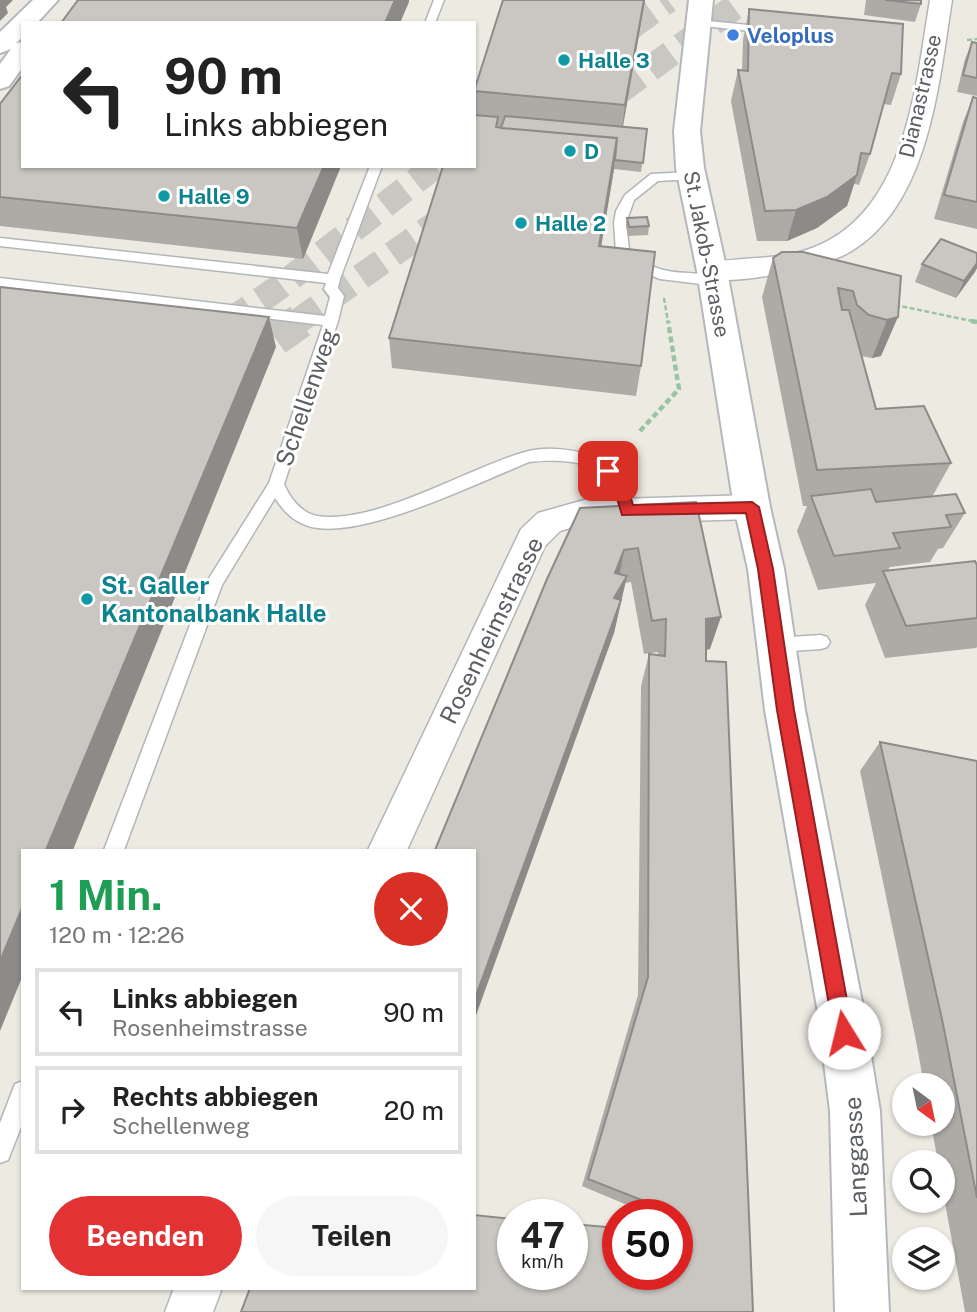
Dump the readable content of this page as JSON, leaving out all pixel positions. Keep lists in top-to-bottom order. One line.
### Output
{"streets":{"main road":["St. Jakob-Strasse","Langgasse"],"street":["Dianastrasse","Rosenheimstrasse"],"lane":["Schellenweg"]},"crossings":[["Dianastrasse","St. Jakob-Strasse"],["St. Jakob-Strasse","Rosenheimstrasse"],["St. Jakob-Strasse","Langgasse"],["Schellenweg","Rosenheimstrasse"],["Rosenheimstrasse","Langgasse"]],"places":["Veloplus","Halle 3","D","Halle 9","Halle 2","St. Galler Kantonalbank Halle"],"north":"bottom right","page":{"turn":["90 m","Links abbiegen"],"heading":["1 Min.","120 m · 12:26"],"list":[{"name":"Links abbiegen","note":"Rosenheimstrasse","value":"90 m"},{"name":"Rechts abbiegen","note":"Schellenweg","value":"20 m"}],"buttons":["Beenden","Teilen"],"speed":"47 km/h","limit":"50"}}
